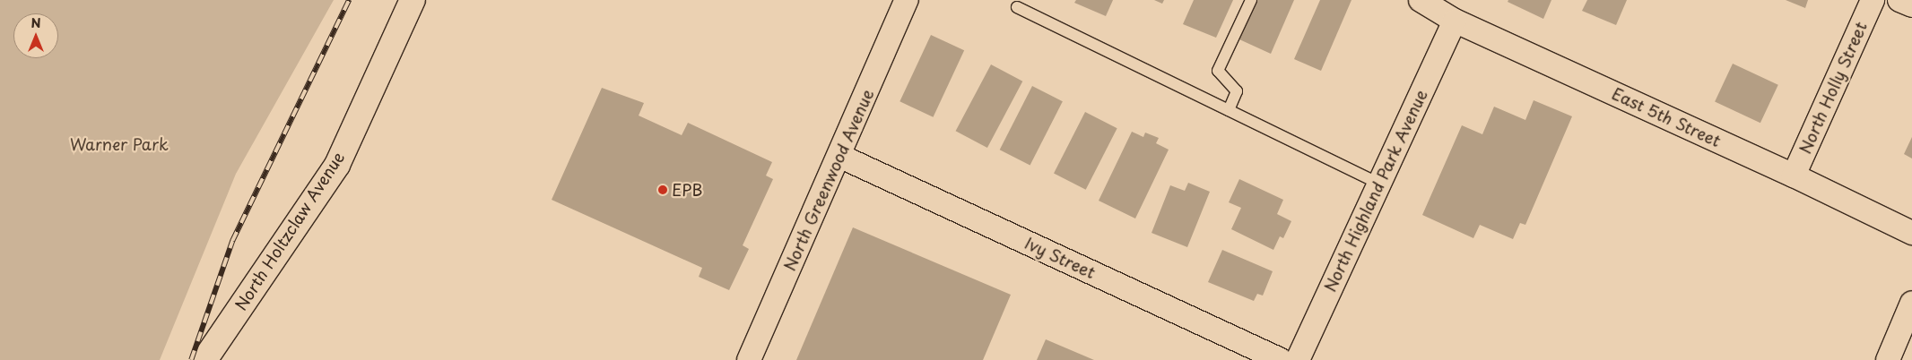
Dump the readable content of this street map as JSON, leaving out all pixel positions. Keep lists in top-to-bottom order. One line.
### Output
{"streets":{"main road":["North Holtzclaw Avenue"],"street":["North Holly Street","East 5th Street","North Greenwood Avenue","North Highland Park Avenue","Ivy Street"]},"crossings":[["North Holly Street","East 5th Street"],["East 5th Street","North Highland Park Avenue"],["North Greenwood Avenue","Ivy Street"]],"parks":["Warner Park"],"places":["EPB"],"north":"top"}
